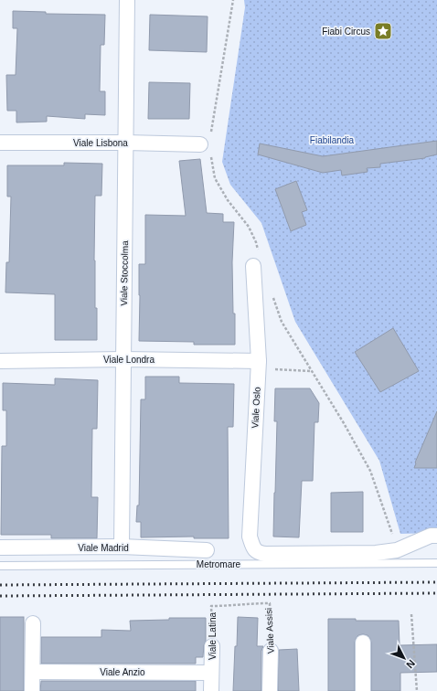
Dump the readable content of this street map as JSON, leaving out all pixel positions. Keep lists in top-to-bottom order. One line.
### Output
{"streets":{"street":["Viale Lisbona","Viale Stoccolma","Viale Londra","Viale Oslo","Viale Madrid","Viale Assisi","Viale Latina","Viale Anzio"],"lane":["Metromare"]},"crossings":[["Viale Lisbona","Viale Stoccolma"],["Viale Stoccolma","Viale Londra"],["Viale Stoccolma","Viale Madrid"],["Viale Londra","Viale Oslo"],["Viale Assisi","Viale Latina"],["Viale Latina","Viale Anzio"]],"parks":["Fiabilandia"],"places":{"place":["Fiabi Circus"]},"north":"bottom right"}
